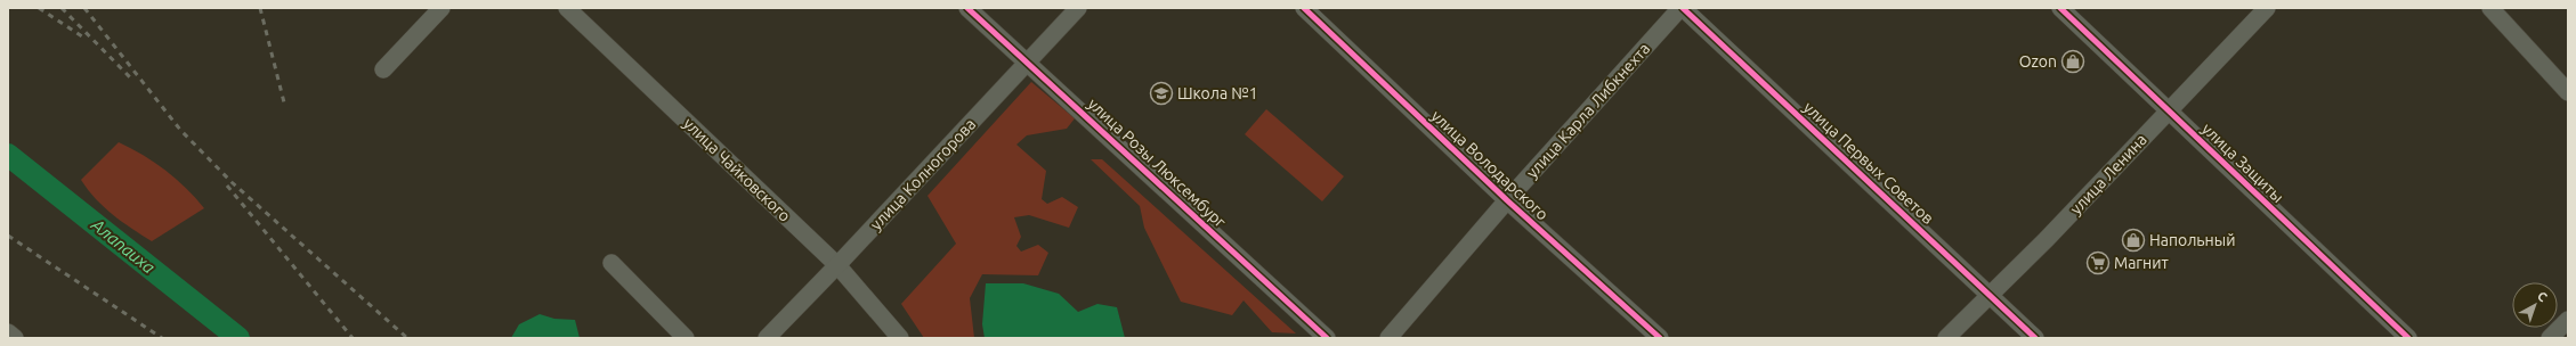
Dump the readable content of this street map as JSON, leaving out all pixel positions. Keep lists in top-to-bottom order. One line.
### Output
{"streets":{"street":["улица Карла Либкнехта","улица Розы Люксембург","улица Первых Советов","улица Защиты","улица Володарского","улица Чайковского","улица Колногорова","улица Ленина"]},"crossings":[["улица Карла Либкнехта","улица Первых Советов"],["улица Карла Либкнехта","улица Володарского"],["улица Розы Люксембург","улица Колногорова"],["улица Первых Советов","улица Ленина"],["улица Защиты","улица Ленина"],["улица Чайковского","улица Колногорова"]],"water":["Алапаиха"],"places":{"shop":["Ozon","Напольный"],"school or university":["Школа №1"],"supermarket":["Магнит"]},"north":"top right"}
